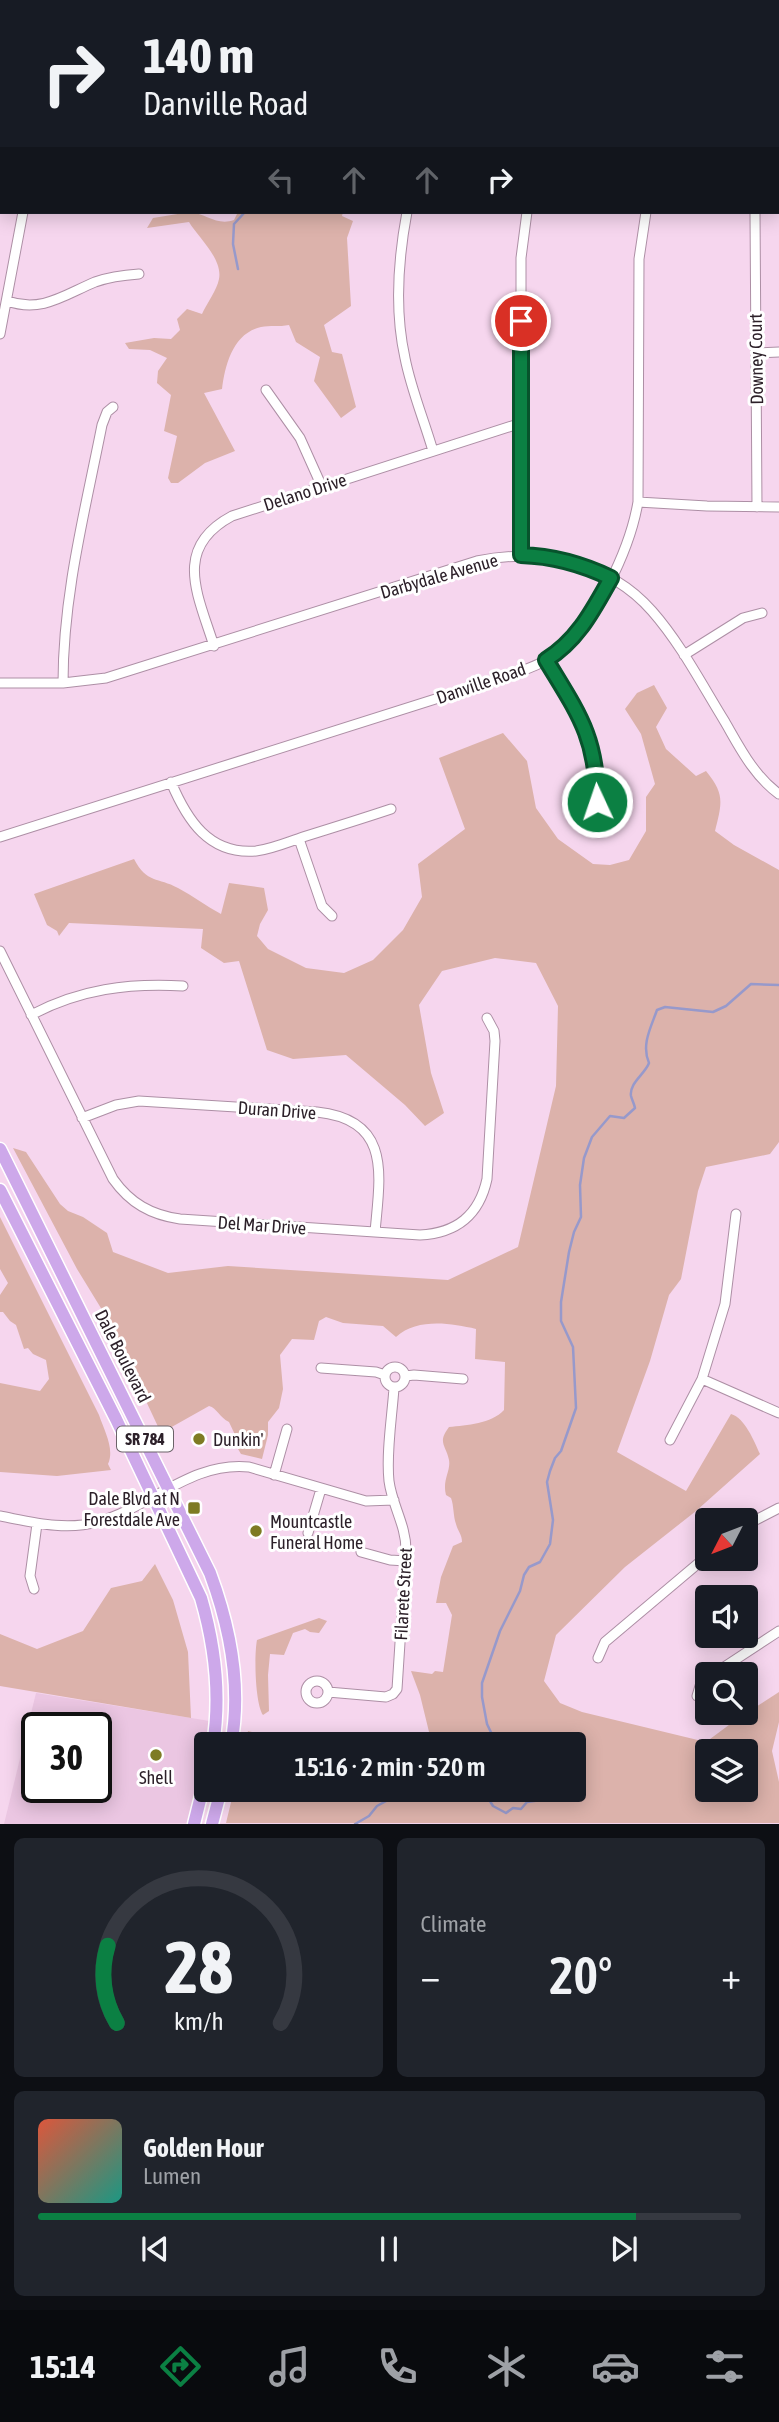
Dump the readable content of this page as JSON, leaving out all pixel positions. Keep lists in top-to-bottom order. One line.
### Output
{"streets":{"main road":["Dale Boulevard","SR 784"],"street":["Downey Court","Delano Drive","Darbydale Avenue","Danville Road","Duran Drive","Del Mar Drive","Filarete Street"]},"crossings":[["Delano Drive","Darbydale Avenue"],["Darbydale Avenue","Danville Road"],["Duran Drive","Del Mar Drive"]],"places":{"other":["Dunkin'","Mountcastle Funeral Home","Shell"],"transit":["Dale Blvd at N Forestdale Ave"]},"north":"bottom left","page":{"turn":["140 m","Danville Road"],"limit":"30","trip":"15:16 · 2 min · 520 m","tile":"Climate","heat":["−","20°","+"],"song":["Golden Hour","Lumen"],"tabs":"15:14","gauge":["28","km/h"]}}
